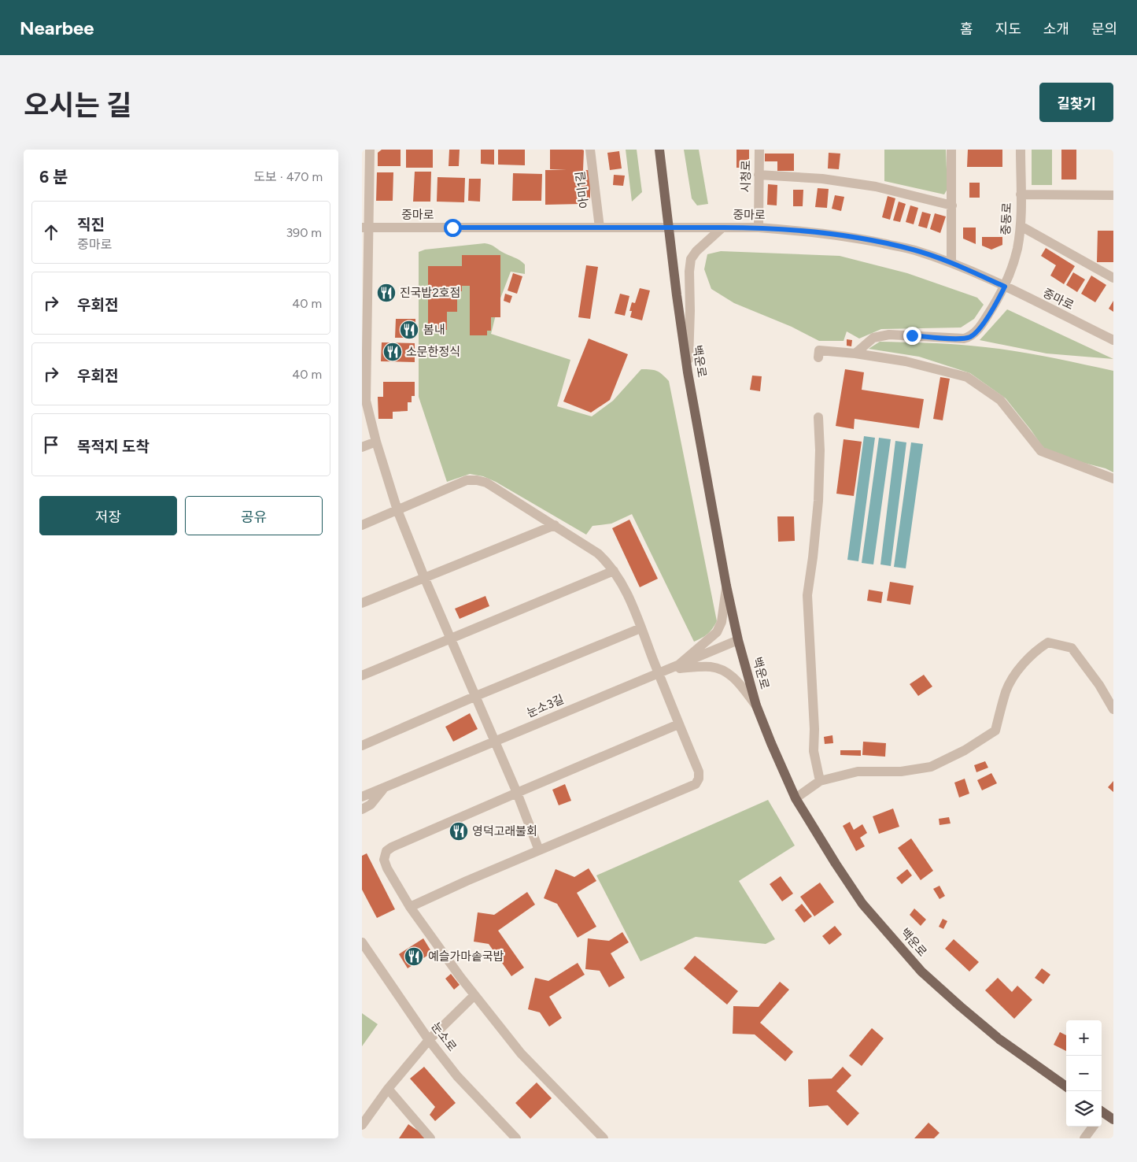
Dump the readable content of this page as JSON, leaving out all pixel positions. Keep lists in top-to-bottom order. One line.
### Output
{"streets":{"main road":["백운로"],"street":["시청로","아미1길","중마로","중동로","눈소3길","눈소로"]},"crossings":[["시청로","중마로"],["아미1길","중마로"],["중마로","중동로"],["중마로","백운로"],["백운로","눈소3길"]],"places":{"restaurant":["진국밥2호점","봄내","소문한정식","영덕고래불회","예슬가마솥국밥"]},"page":{"header":"Nearbee","nav":["홈","지도","소개","문의"],"title":"오시는 길","buttons":["길찾기",["저장","공유"]],"heading":["6 분","도보 · 470 m"],"list":[["직진","중마로","390 m"],["우회전","40 m"],["우회전","40 m"],"목적지 도착"],"map_buttons":["+","−"]}}
